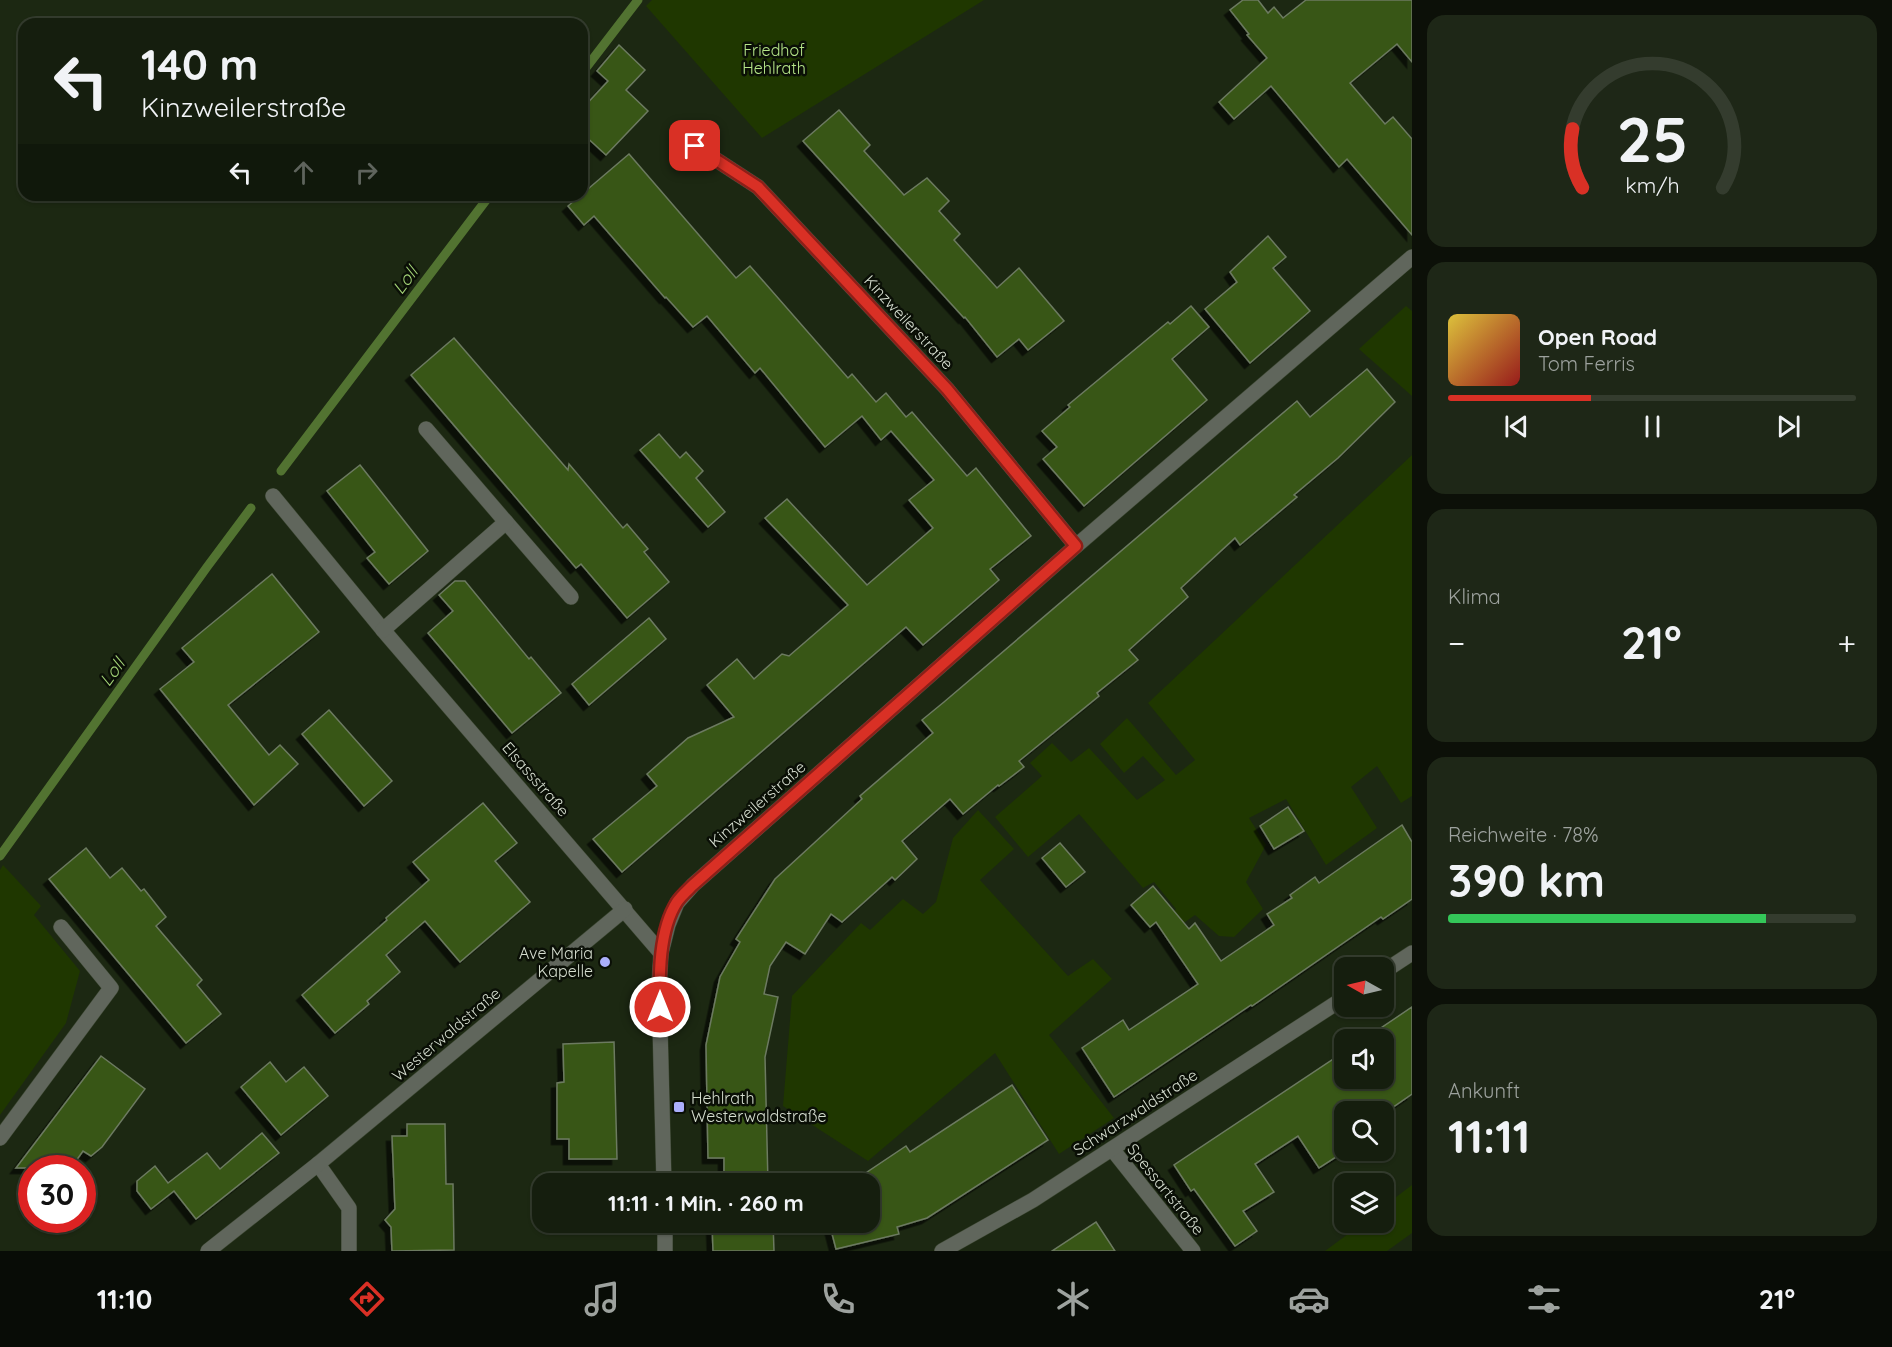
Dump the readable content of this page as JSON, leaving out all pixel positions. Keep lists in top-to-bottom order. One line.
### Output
{"streets":{"street":["Kinzweilerstraße","Elsassstraße","Westerwaldstraße","Schwarzwaldstraße","Spessartstraße"]},"crossings":[["Kinzweilerstraße","Elsassstraße"],["Elsassstraße","Westerwaldstraße"],["Schwarzwaldstraße","Spessartstraße"]],"water":["Loll"],"parks":["Friedhof Hehlrath"],"places":{"other":["Ave Maria Kapelle"],"transit":["Hehlrath Westerwaldstraße"]},"north":"left","page":{"turn":["140 m","Kinzweilerstraße"],"song":["Open Road","Tom Ferris"],"tile":["Klima",["Reichweite · 78%","390 km"],["Ankunft","11:11"]],"heat":["−","21°","+"],"limit":"30","trip":"11:11 · 1 Min. · 260 m","tabs":["11:10","21°"],"gauge":["25","km/h"]}}
